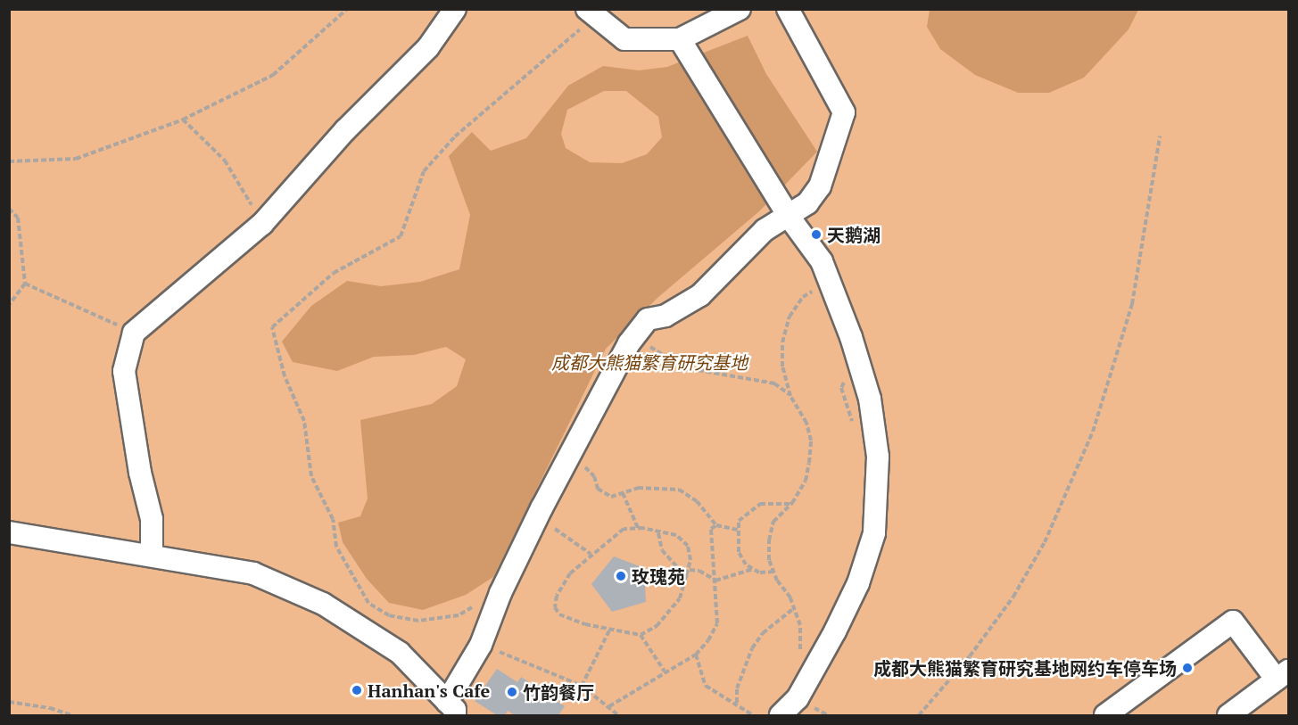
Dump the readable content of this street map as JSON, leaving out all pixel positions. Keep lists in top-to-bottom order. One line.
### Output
{"parks":["成都大熊猫繁育研究基地"],"places":["天鹅湖","玫瑰苑","成都大熊猫繁育研究基地网约车停车场","Hanhan's Cafe","竹韵餐厅"]}
